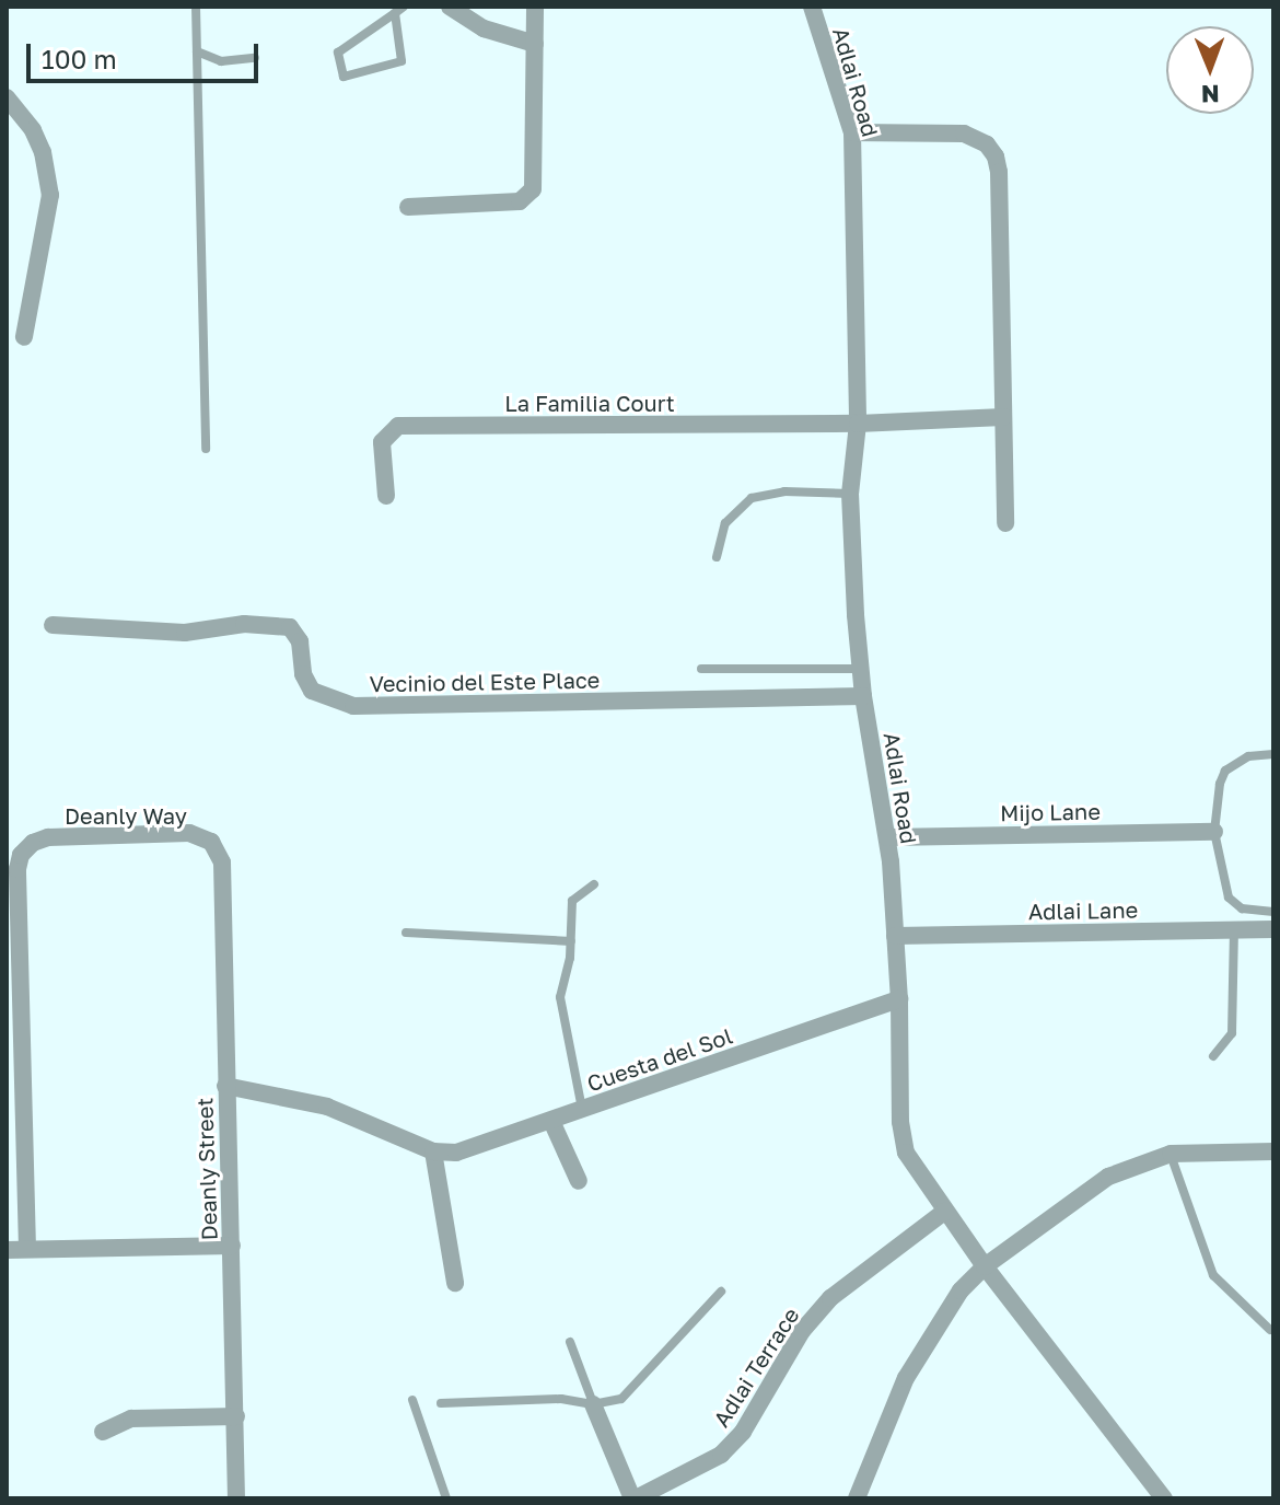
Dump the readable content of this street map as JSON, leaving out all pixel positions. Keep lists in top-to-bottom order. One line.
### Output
{"streets":{"street":["Adlai Road","La Familia Court","Vecinio del Este Place","Mijo Lane","Deanly Way","Adlai Lane","Cuesta del Sol","Deanly Street","Adlai Terrace"]},"crossings":[["Adlai Road","La Familia Court"],["Adlai Road","Vecinio del Este Place"],["Adlai Road","Mijo Lane"],["Adlai Road","Adlai Lane"],["Adlai Road","Cuesta del Sol"],["Adlai Road","Adlai Terrace"],["Deanly Way","Deanly Street"]],"scale_bar":"100 m","north":"bottom"}
